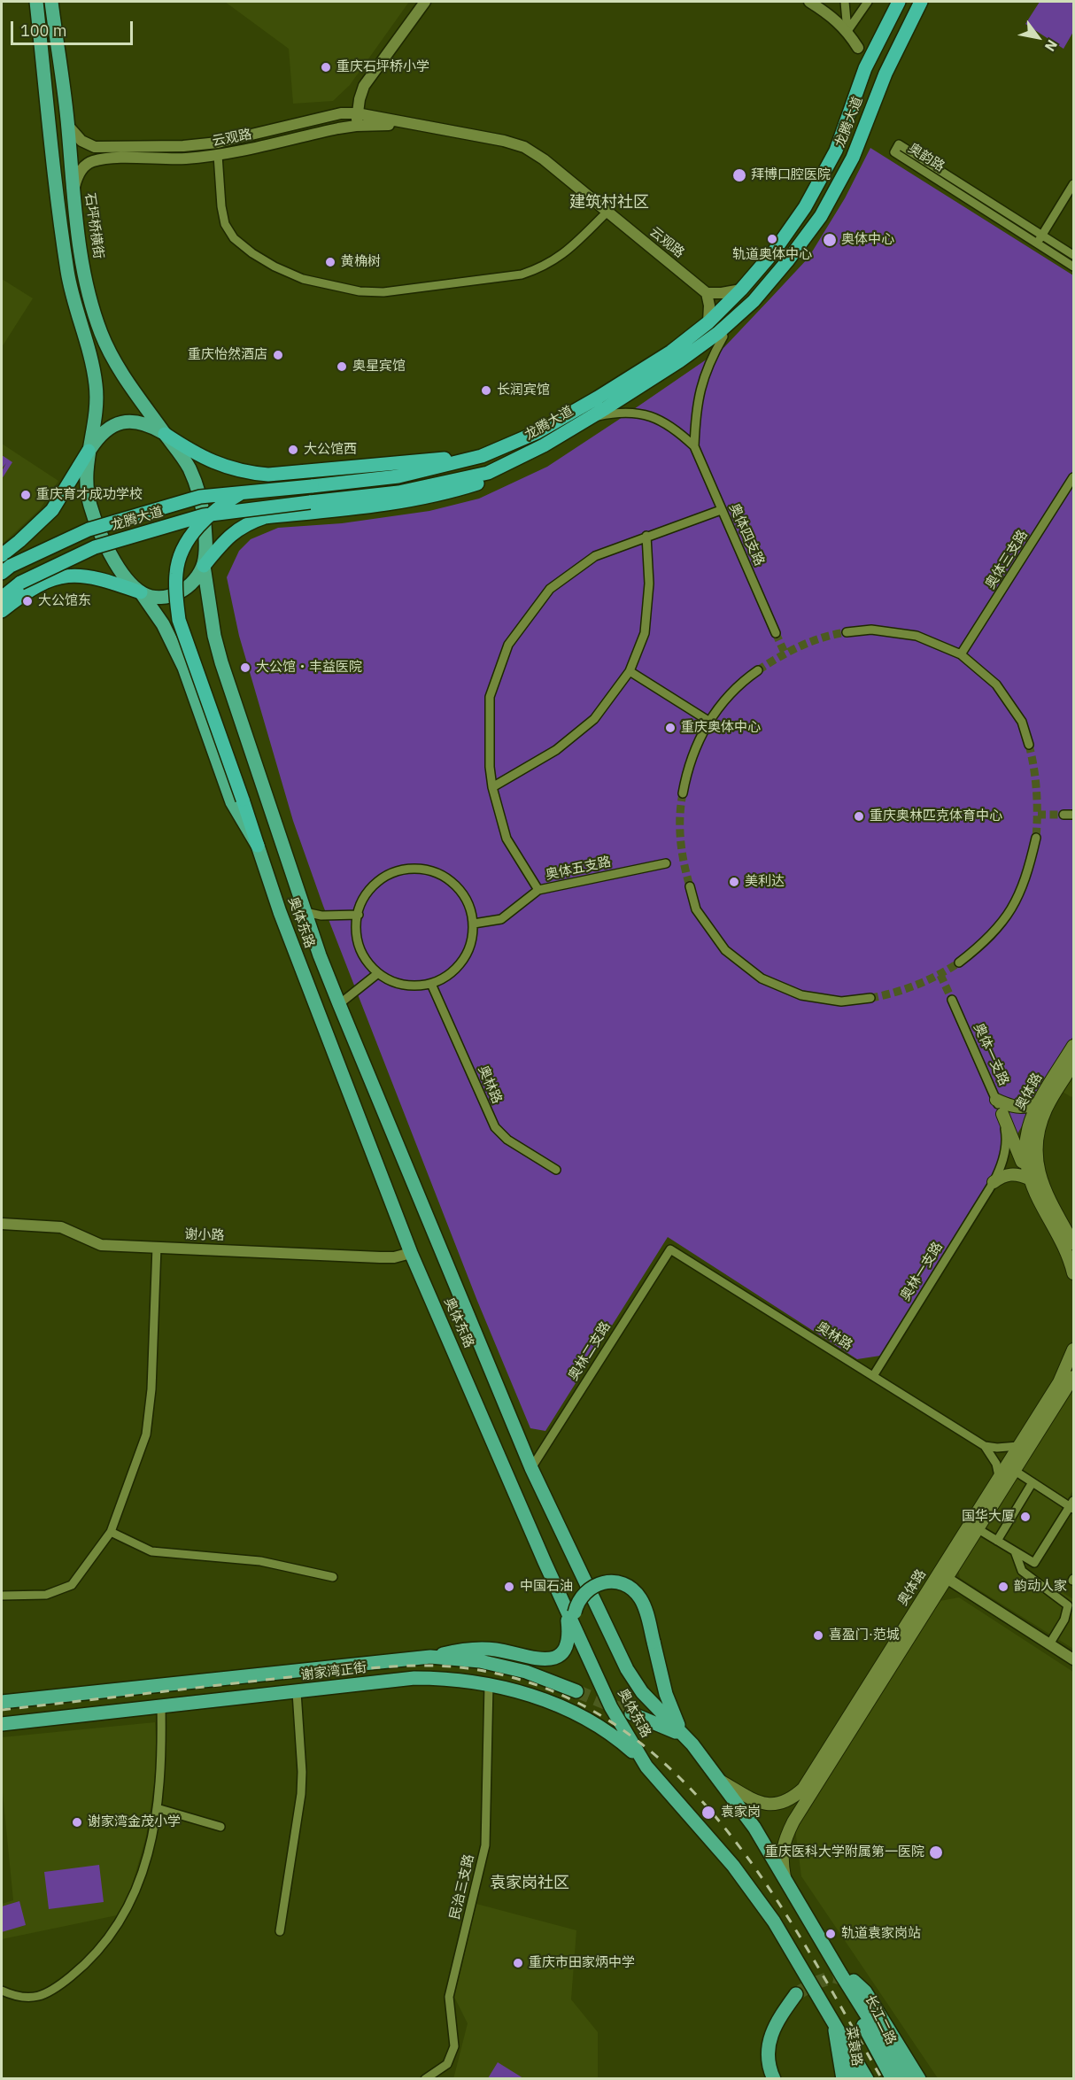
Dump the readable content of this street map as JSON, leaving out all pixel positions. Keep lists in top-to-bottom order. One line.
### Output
{"streets":{"highway":["龙腾大道"],"main road":["石坪桥横街","奥体东路","奥体路","谢家湾正街","长江二路","菜袁路"],"street":["云观路","奥韵路","奥体四支路","奥体三支路","奥体五支路","奥体一支路","奥林路","谢小路","奥林一支路","奥林二支路","民治三支路"]},"crossings":[["石坪桥横街","奥体东路"],["奥体五支路","奥林路"],["奥体东路","奥体路"],["奥体东路","谢小路"],["奥体东路","奥林二支路"],["奥体东路","谢家湾正街"],["奥体东路","长江二路"],["奥体东路","菜袁路"],["奥体一支路","奥林一支路"],["奥林路","奥体路"],["奥林路","奥林一支路"],["奥林路","奥林二支路"],["谢家湾正街","民治三支路"]],"districts":["建筑村社区","袁家岗社区"],"places":["重庆石坪桥小学","拜博口腔医院","轨道奥体中心","奥体中心","黄桷树","重庆怡然酒店","奥星宾馆","长润宾馆","大公馆西","重庆育才成功学校","大公馆东","大公馆‧丰益医院","重庆奥体中心","重庆奥林匹克体育中心","美利达","国华大厦","中国石油","韵动人家","喜盈门·范城","袁家岗","谢家湾金茂小学","重庆医科大学附属第一医院","轨道袁家岗站","重庆市田家炳中学"],"scale_bar":"100 m","north":"bottom right"}
